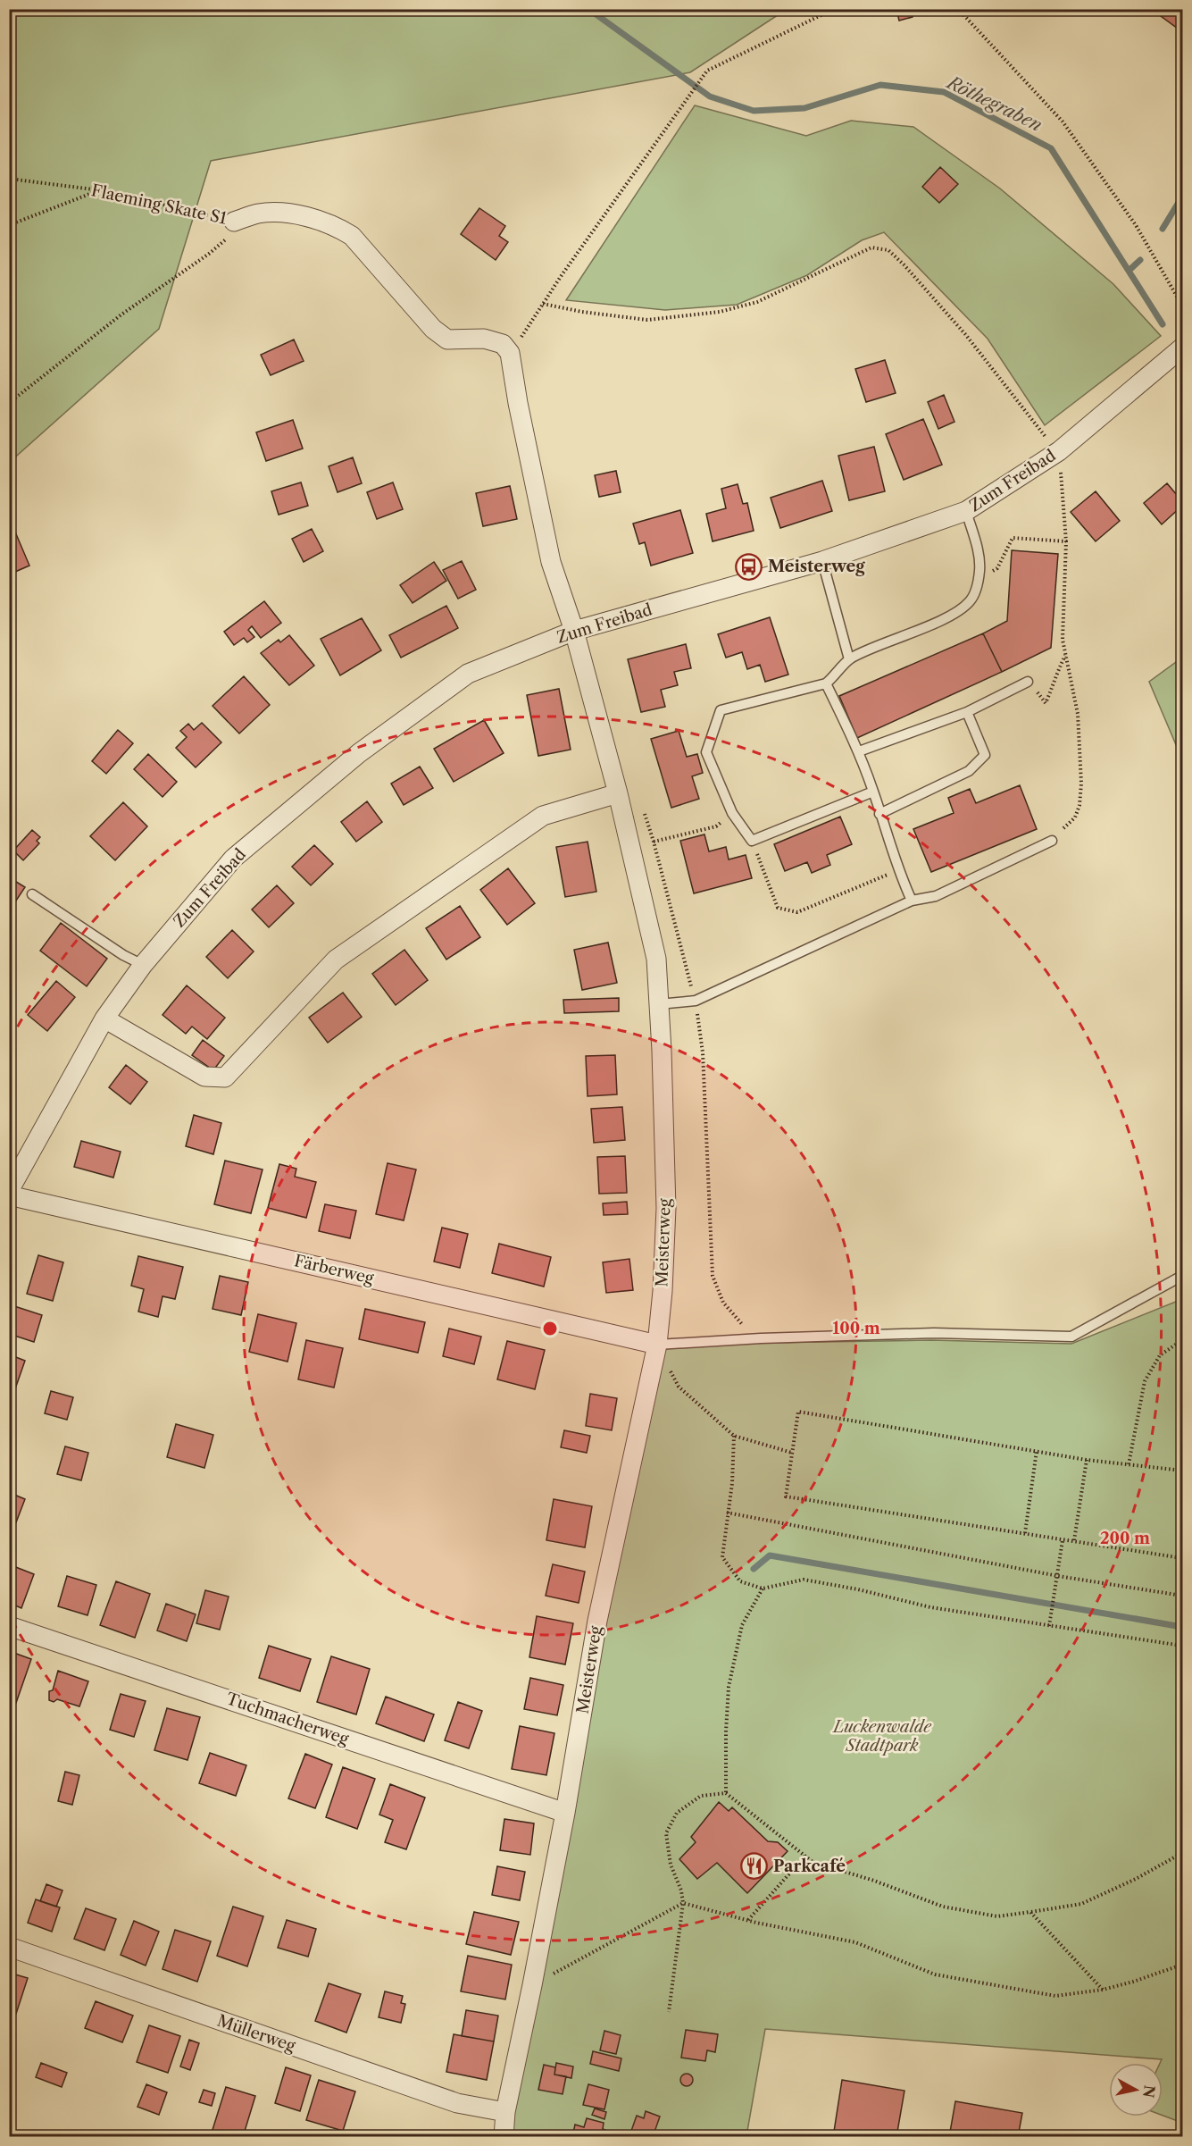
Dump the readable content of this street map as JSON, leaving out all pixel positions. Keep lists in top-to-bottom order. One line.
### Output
{"streets":{"street":["Flaeming Skate S1","Zum Freibad","Meisterweg","Färberweg","Tuchmacherweg","Müllerweg"]},"crossings":[["Flaeming Skate S1","Meisterweg"],["Zum Freibad","Meisterweg"],["Zum Freibad","Färberweg"],["Meisterweg","Färberweg"],["Meisterweg","Tuchmacherweg"],["Meisterweg","Müllerweg"]],"water":["Röthegraben"],"parks":["Luckenwalde Stadtpark"],"places":{"bus stop":["Meisterweg"],"restaurant":["Parkcafé"]},"north":"right","rings":["100 m","200 m"]}
